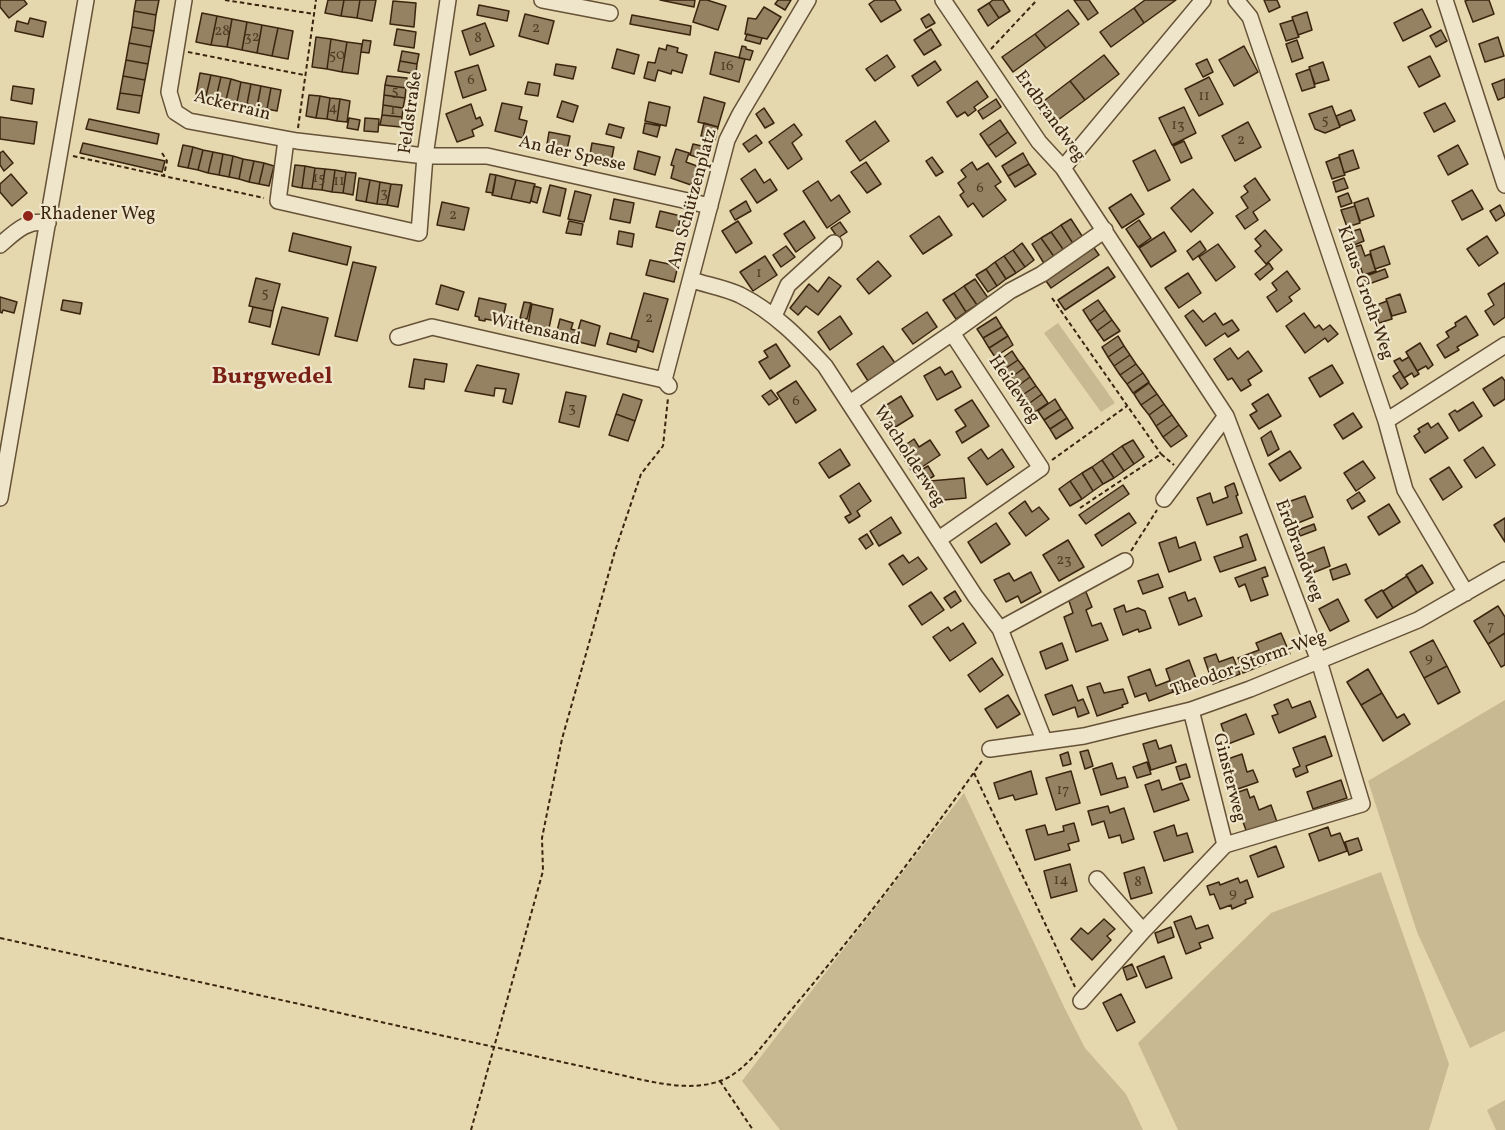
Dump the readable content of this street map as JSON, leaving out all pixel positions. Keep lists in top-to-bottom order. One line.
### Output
{"streets":{"street":["Ackerrain","Feldstraße","Erdbrandweg","An der Spesse","Am Schützenplatz","Klaus-Groth-Weg","Wittensand","Heideweg","Wacholderweg","Theodor-Storm-Weg","Ginsterweg"]},"crossings":[["Ackerrain","Feldstraße"],["Ackerrain","An der Spesse"],["Feldstraße","An der Spesse"],["Erdbrandweg","Theodor-Storm-Weg"],["Erdbrandweg","Ginsterweg"],["An der Spesse","Am Schützenplatz"],["Am Schützenplatz","Wittensand"],["Am Schützenplatz","Wacholderweg"],["Klaus-Groth-Weg","Theodor-Storm-Weg"],["Wacholderweg","Theodor-Storm-Weg"],["Theodor-Storm-Weg","Ginsterweg"]],"districts":["Burgwedel"],"places":["Rhadener Weg"],"house_numbers":["2","28","32","8","50","16","6","5","11","4","1","5","13","2","15","11","6","3","2","1","5","2","6","3","23","7","9","17","14","8","9"]}
